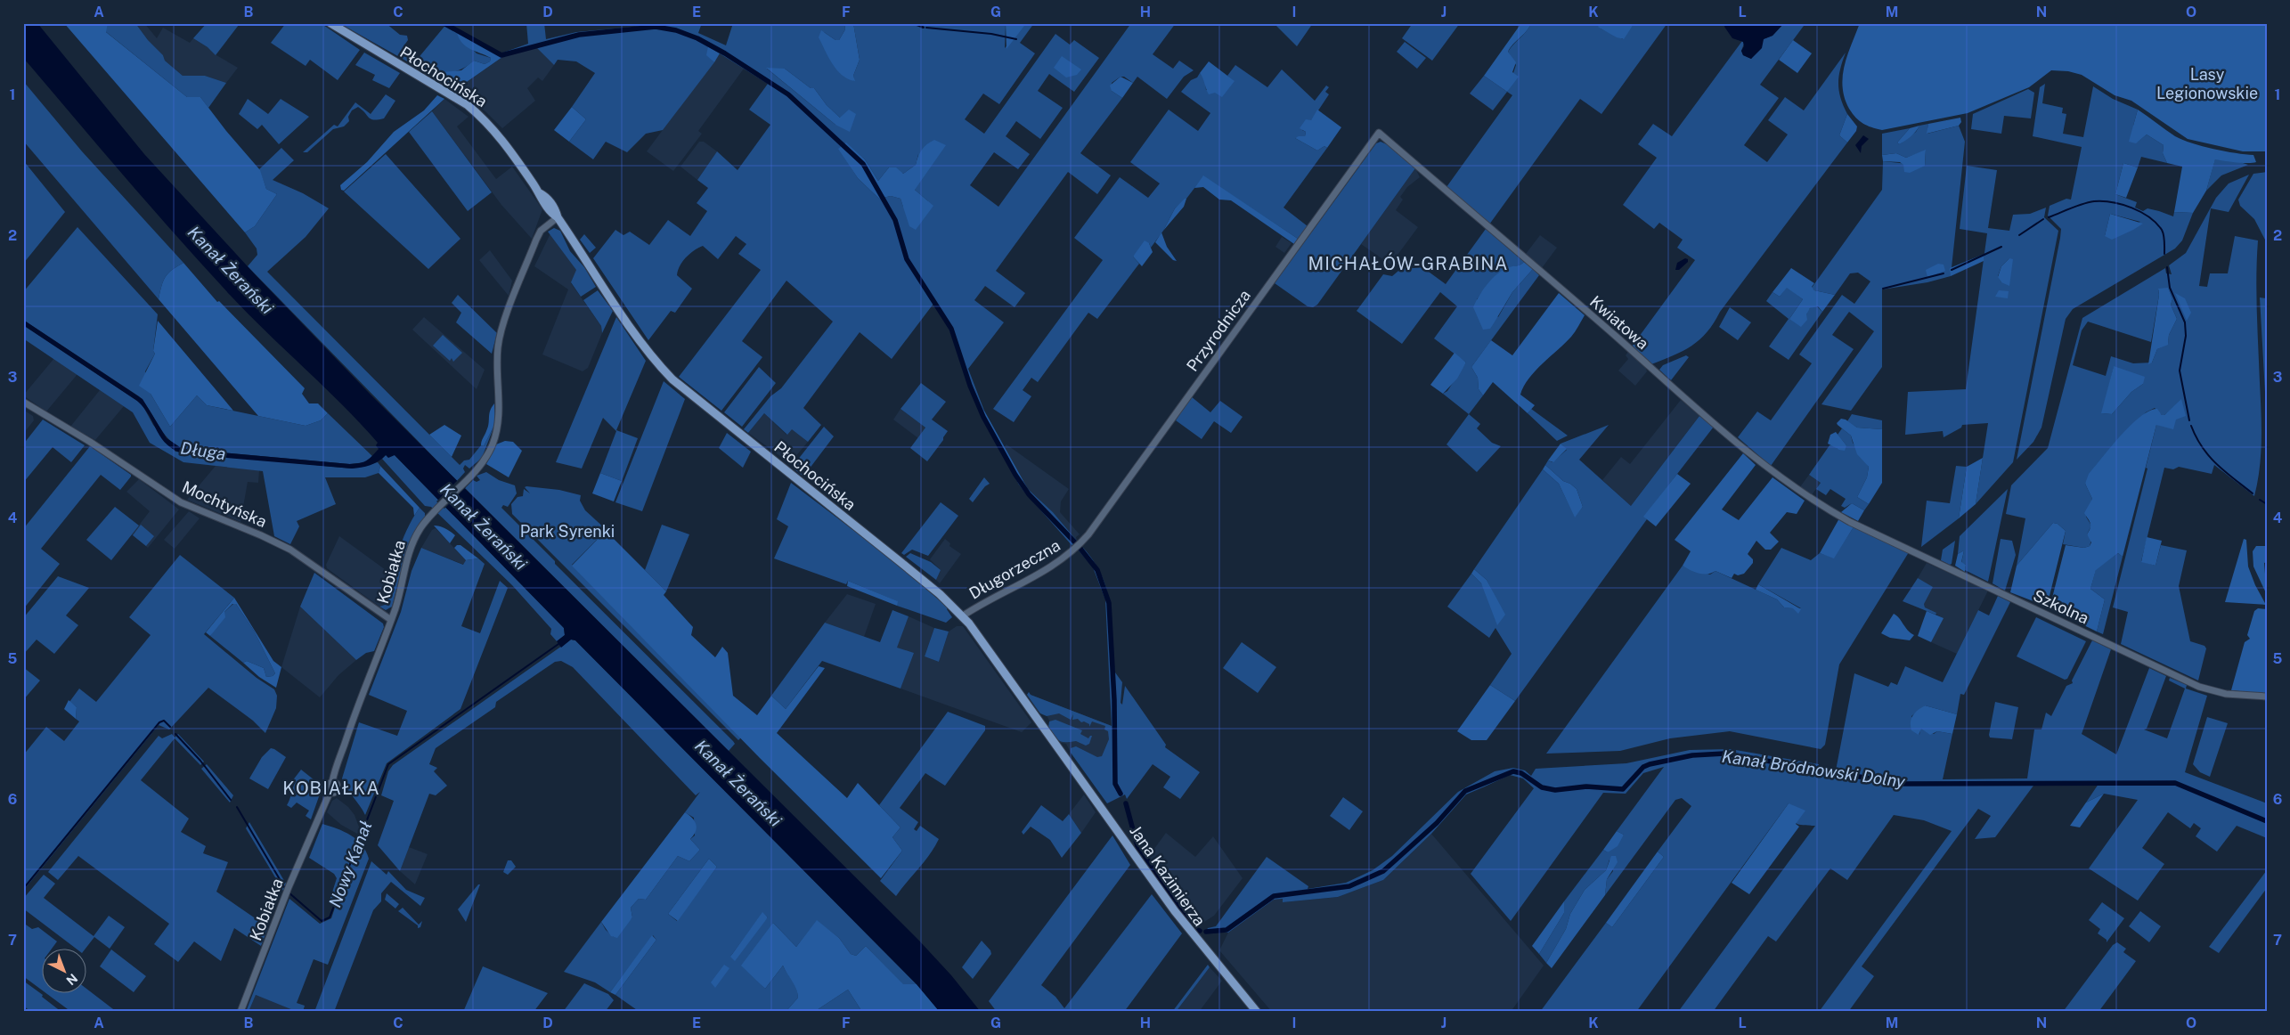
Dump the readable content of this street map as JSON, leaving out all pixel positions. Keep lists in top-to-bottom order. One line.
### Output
{"streets":{"main road":["Płochocińska","Jana Kazimierza"],"street":["Kwiatowa","Przyrodnicza","Mochtyńska","Długorzeczna","Kobiałka","Szkolna"]},"crossings":[["Płochocińska","Długorzeczna"],["Płochocińska","Kobiałka"],["Płochocińska","Jana Kazimierza"],["Kwiatowa","Przyrodnicza"],["Kwiatowa","Szkolna"],["Przyrodnicza","Długorzeczna"],["Mochtyńska","Kobiałka"]],"districts":["MICHAŁÓW-GRABINA","KOBIAŁKA"],"water":["Kanał Żerański","Długa","Kanał Bródnowski Dolny","Nowy Kanał"],"parks":["Lasy Legionowskie","Park Syrenki"],"north":"bottom right","grid":{"columns":["A","B","C","D","E","F","G","H","I","J","K","L","M","N","O"],"rows":["1","2","3","4","5","6","7"]}}
